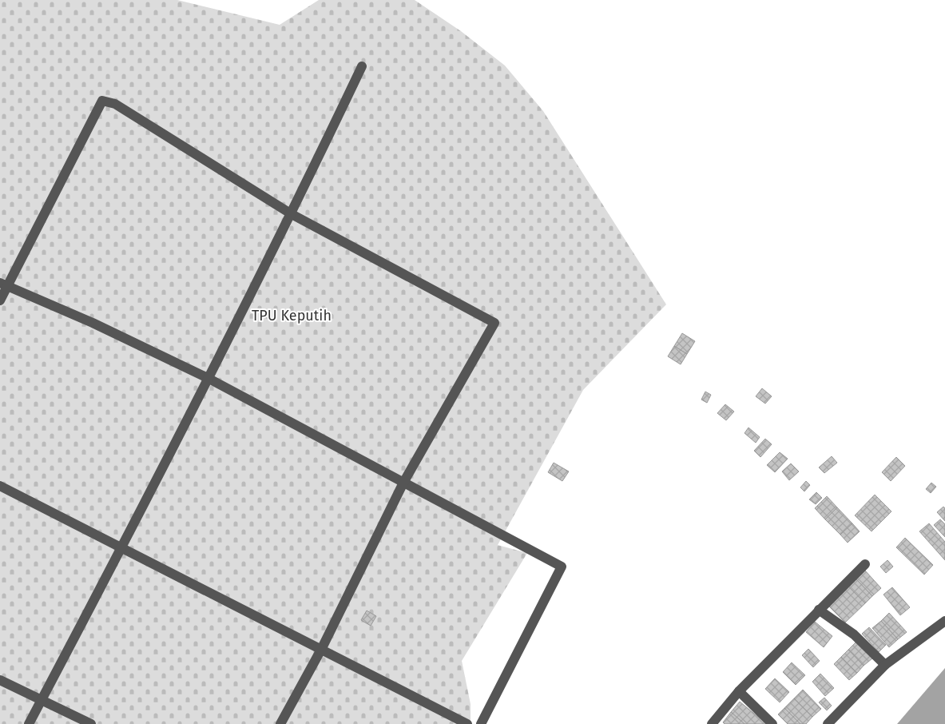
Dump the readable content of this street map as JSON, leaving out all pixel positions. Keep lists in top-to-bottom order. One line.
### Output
{"parks":["TPU Keputih"]}
